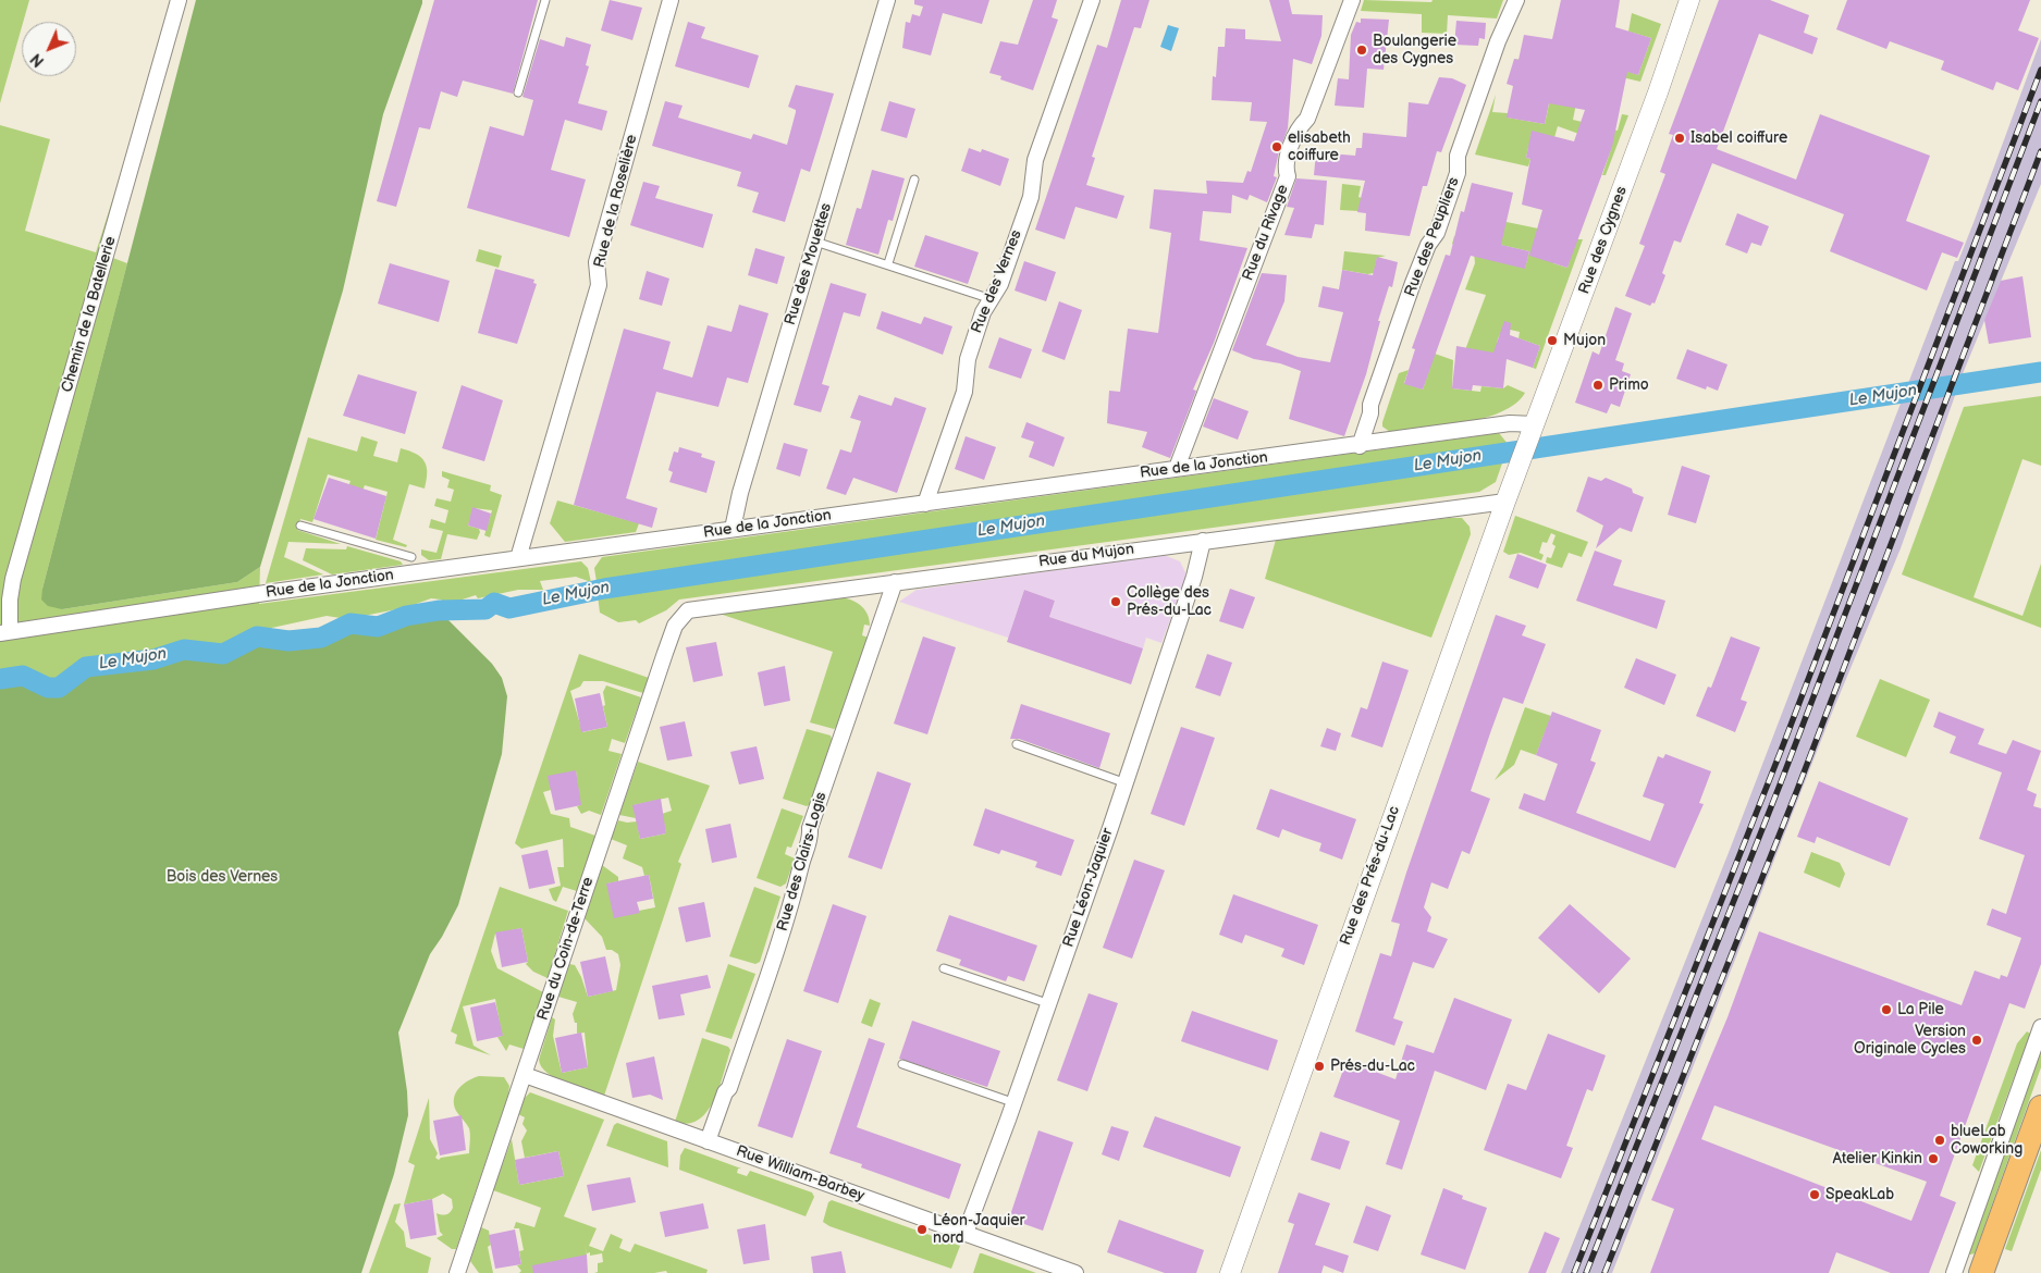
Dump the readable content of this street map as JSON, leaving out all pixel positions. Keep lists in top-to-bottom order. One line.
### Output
{"streets":{"street":["Rue de la Roselière","Rue du Rivage","Rue des Peupliers","Rue des Cygnes","Rue des Mouettes","Rue des Vernes","Chemin de la Batellerie","Rue de la Jonction","Rue du Mujon","Rue des Clairs-Logis","Rue des Prés-du-Lac","Rue Léon-Jaquier","Rue du Coin-de-Terre","Rue William-Barbey"]},"crossings":[["Rue de la Roselière","Rue de la Jonction"],["Rue du Rivage","Rue de la Jonction"],["Rue des Peupliers","Rue de la Jonction"],["Rue des Cygnes","Rue de la Jonction"],["Rue des Cygnes","Rue des Prés-du-Lac"],["Rue des Mouettes","Rue de la Jonction"],["Rue des Vernes","Rue de la Jonction"],["Chemin de la Batellerie","Rue de la Jonction"],["Rue du Mujon","Rue des Clairs-Logis"],["Rue du Mujon","Rue des Prés-du-Lac"],["Rue du Mujon","Rue Léon-Jaquier"],["Rue du Mujon","Rue du Coin-de-Terre"],["Rue des Clairs-Logis","Rue William-Barbey"],["Rue Léon-Jaquier","Rue William-Barbey"],["Rue du Coin-de-Terre","Rue William-Barbey"]],"water":["Le Mujon"],"parks":["Bois des Vernes"],"places":["Boulangerie des Cygnes","Isabel coiffure","elisabeth coiffure","Mujon","Primo","Collège des Prés-du-Lac","La Pile","Version Originale Cycles","Prés-du-Lac","blueLab Coworking","Atelier Kinkin","SpeakLab","Léon-Jaquier nord"],"north":"bottom left"}
